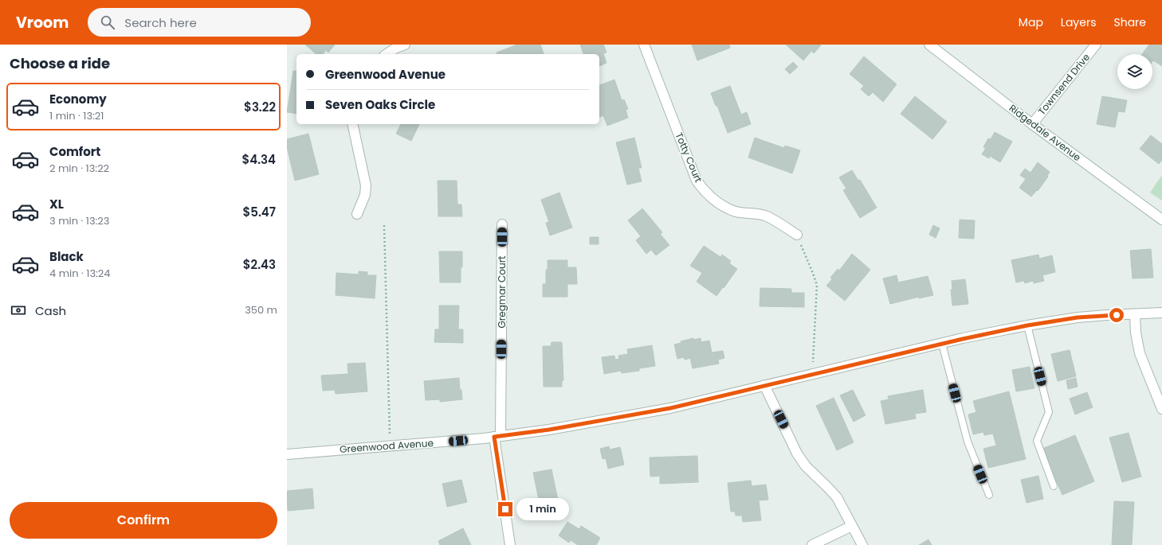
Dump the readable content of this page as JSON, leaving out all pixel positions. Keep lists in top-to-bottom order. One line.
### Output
{"streets":{"street":["Townsend Drive","Ridgedale Avenue","Totty Court","Gregmar Court","Greenwood Avenue"]},"crossings":[["Townsend Drive","Ridgedale Avenue"],["Gregmar Court","Greenwood Avenue"]],"page":{"header":"Vroom","search":"Search here","nav":["Map","Layers","Share"],"heading":"Choose a ride","banner":["Greenwood Avenue","Seven Oaks Circle"],"list":[{"name":"Economy","note":"1 min · 13:21","value":"$3.22"},{"name":"Comfort","note":"2 min · 13:22","value":"$4.34"},{"name":"XL","note":"3 min · 13:23","value":"$5.47"},{"name":"Black","note":"4 min · 13:24","value":"$2.43"}],"pay":["Cash","350 m"],"buttons":"Confirm","bubble":"1 min"}}
